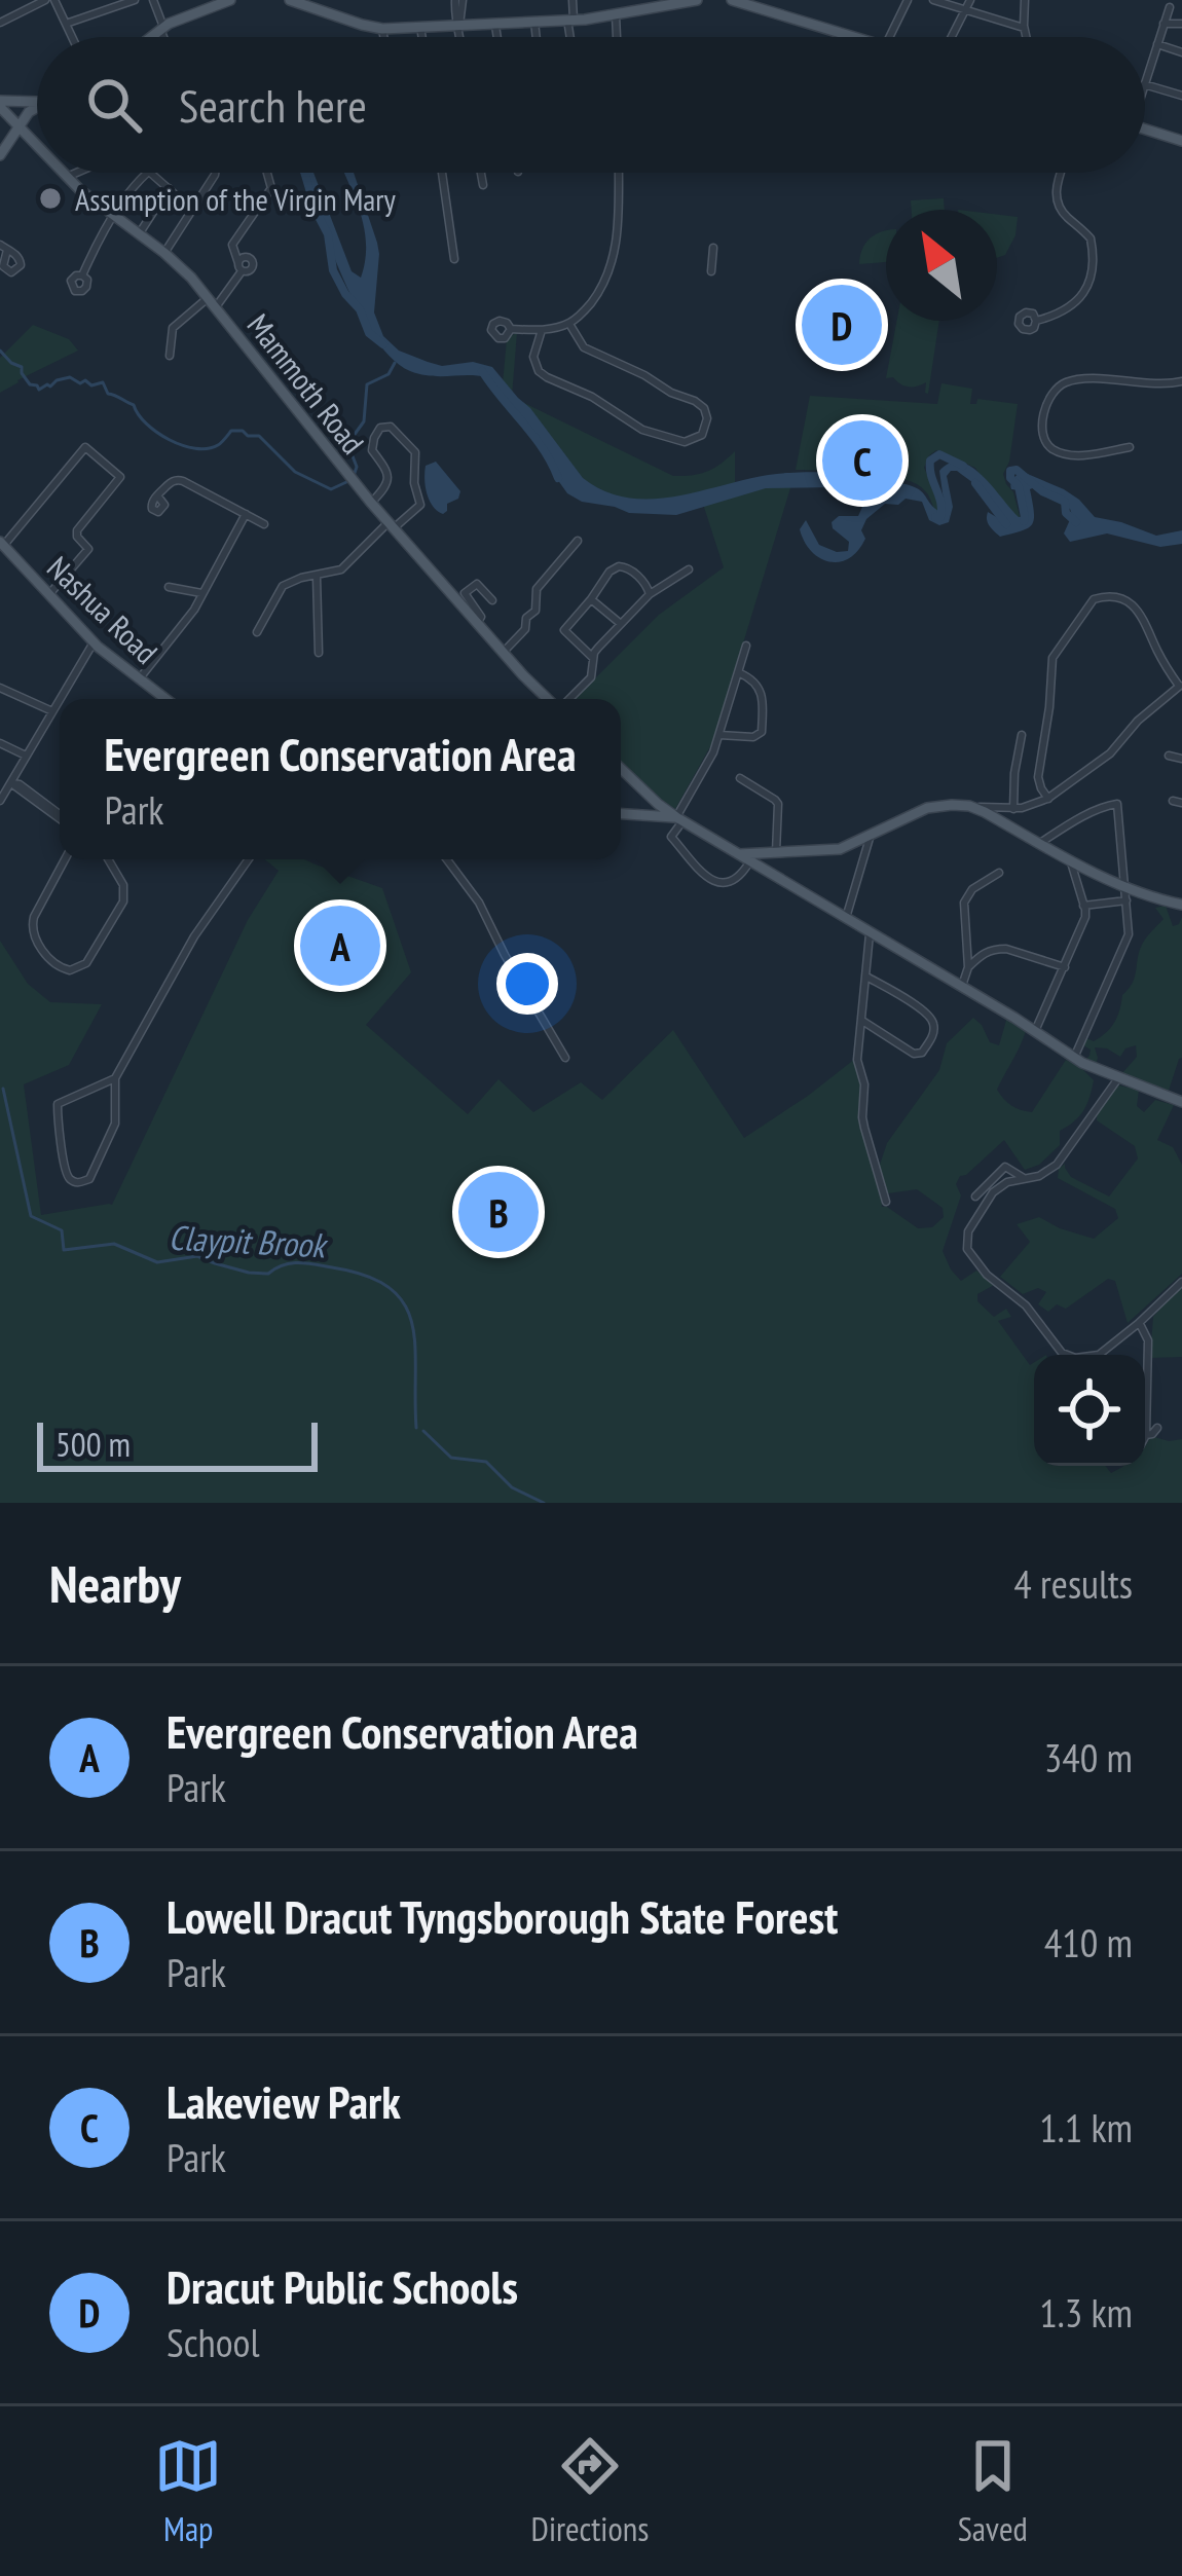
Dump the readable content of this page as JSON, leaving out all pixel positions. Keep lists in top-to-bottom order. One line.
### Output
{"streets":{"main road":["Mammoth Road","Nashua Road"]},"water":["Claypit Brook"],"places":["Assumption of the Virgin Mary"],"scale_bar":"500 m","north":"top left","page":{"search":"Search here","pins":["D","C","A","B"],"popup":["Evergreen Conservation Area","Park"],"scale":"500 m","heading":["Nearby","4 results"],"list":[{"mark":"A","name":"Evergreen Conservation Area","note":"Park","value":"340 m"},{"mark":"B","name":"Lowell Dracut Tyngsborough State Forest","note":"Park","value":"410 m"},{"mark":"C","name":"Lakeview Park","note":"Park","value":"1.1 km"},{"mark":"D","name":"Dracut Public Schools","note":"School","value":"1.3 km"}],"nav":["Map","Directions","Saved"]}}
